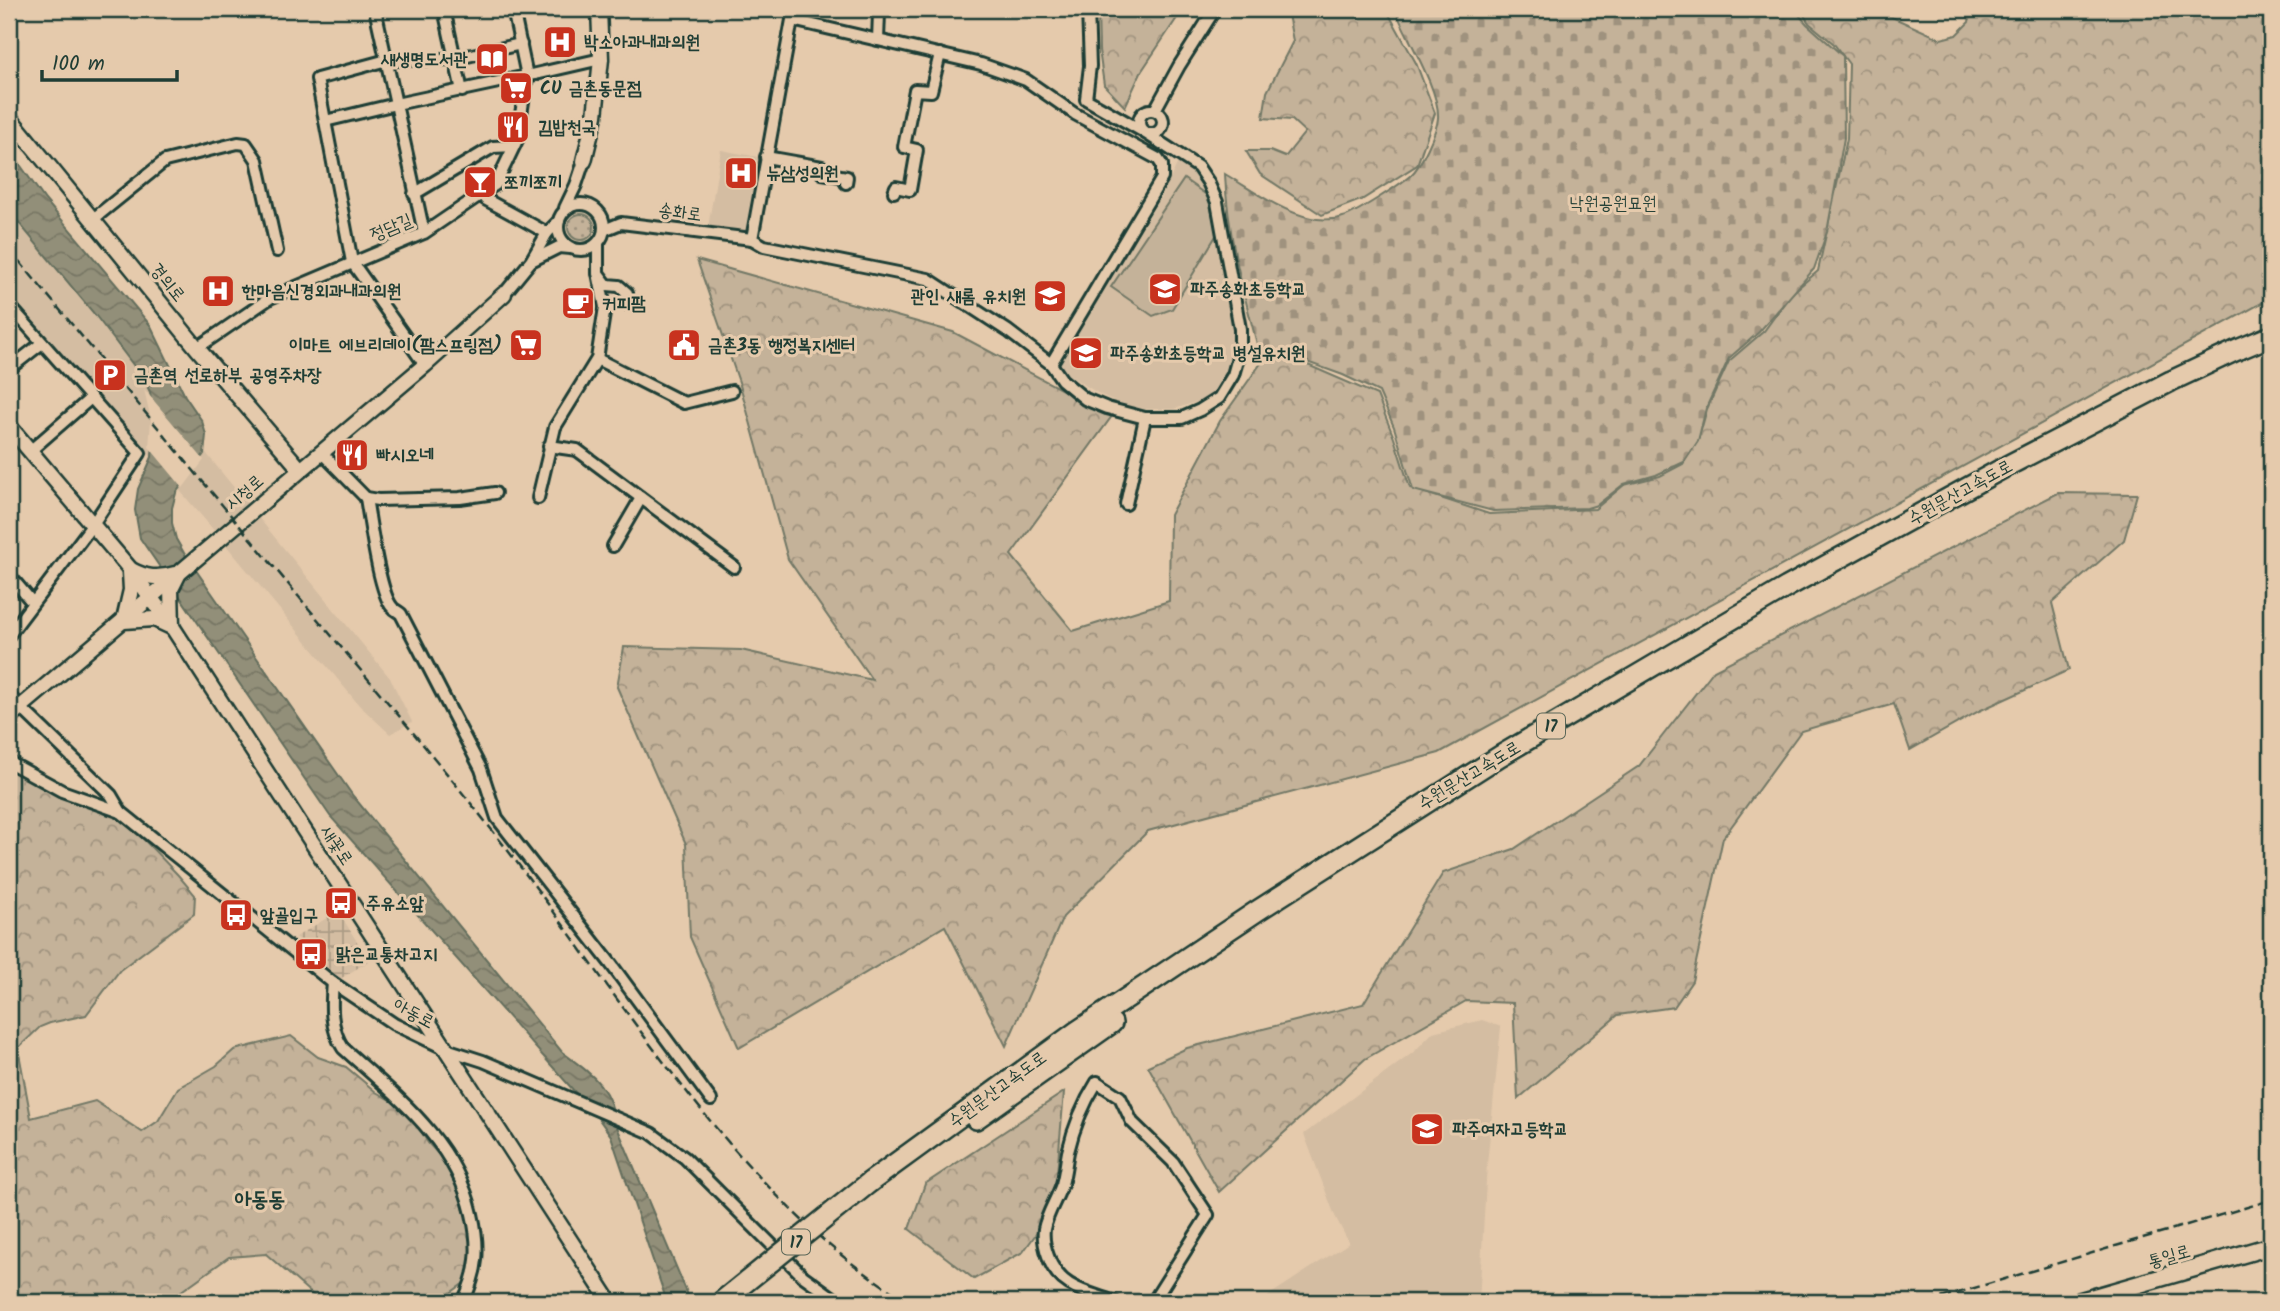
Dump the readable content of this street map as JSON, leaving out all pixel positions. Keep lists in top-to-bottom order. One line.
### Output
{"streets":{"highway":["수원문산고속도로","17"],"main road":["통일로"],"street":["송화로","정담길","경의로","시청로","새꽃로","아동로"]},"crossings":[["정담길","경의로"],["경의로","시청로"],["시청로","새꽃로"],["시청로","아동로"],["새꽃로","아동로"]],"districts":["아동동"],"parks":["낙원공원묘원"],"places":{"hospital":["박소아과내과의원","뉴삼성의원","한마음신경외과내과의원"],"library":["새생명도서관"],"supermarket":["CU 금촌동문점","이마트 에브리데이(팜스프링점)"],"restaurant":["김밥천국","빠시오네"],"bar":["쪼끼쪼끼"],"school or university":["파주송화초등학교","관인 새롬 유치원","파주송화초등학교 병설유치원","파주여자고등학교"],"cafe":["커피팜"],"public building":["금촌3동 행정복지센터"],"parking":["금촌역 선로하부 공영주차장"],"bus stop":["주유소앞","앞골입구","맑은교통차고지"]},"scale_bar":"100 m"}
